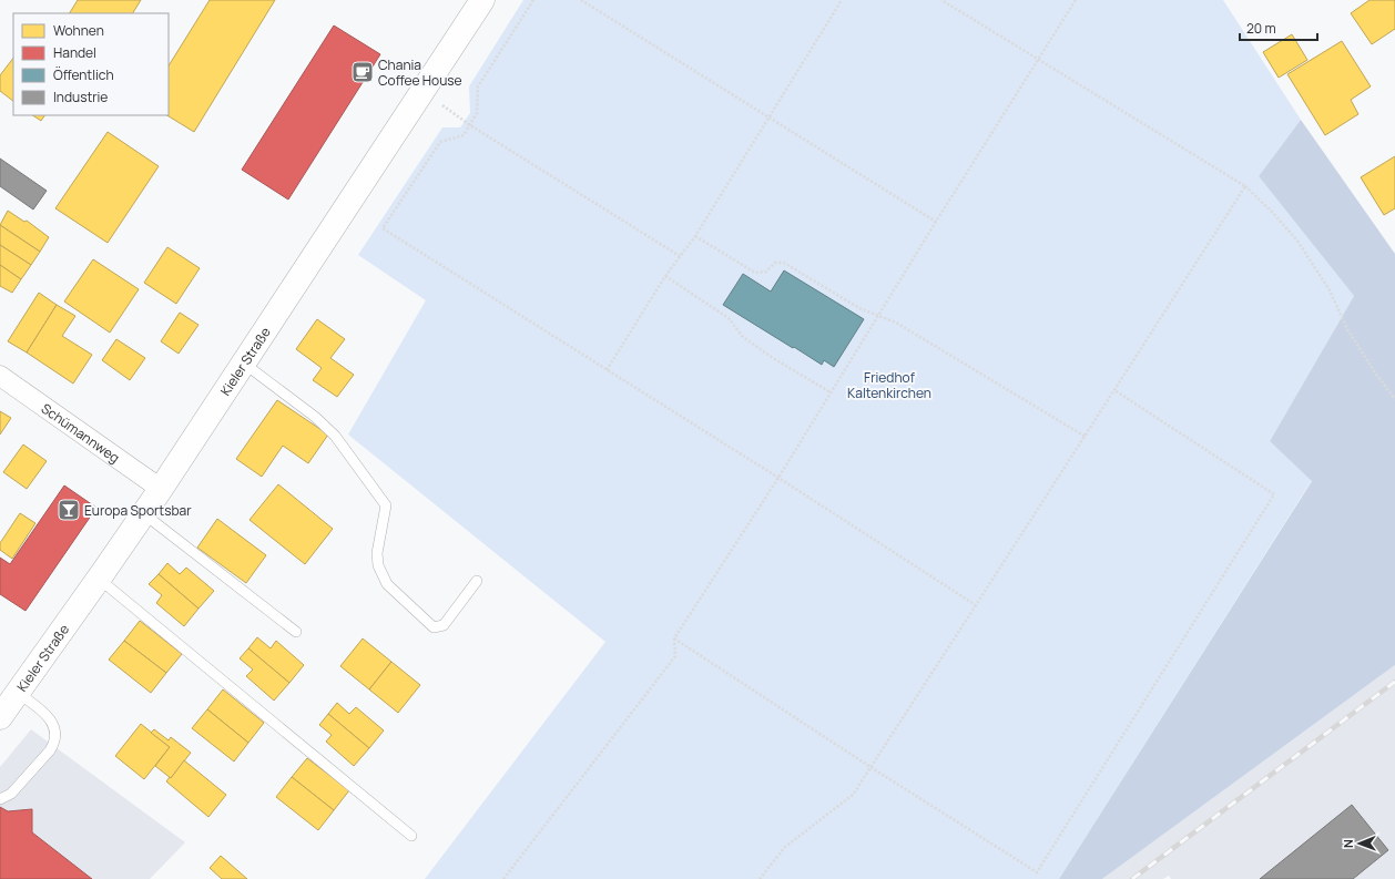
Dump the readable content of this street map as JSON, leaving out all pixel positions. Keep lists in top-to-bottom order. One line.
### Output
{"streets":{"main road":["Kieler Straße"],"street":["Schümannweg"]},"crossings":[["Kieler Straße","Schümannweg"]],"parks":["Friedhof Kaltenkirchen"],"places":{"cafe":["Chania Coffee House"],"bar":["Europa Sportsbar"]},"legend":["Wohnen","Handel","Öffentlich","Industrie"],"scale_bar":"20 m","north":"left"}
